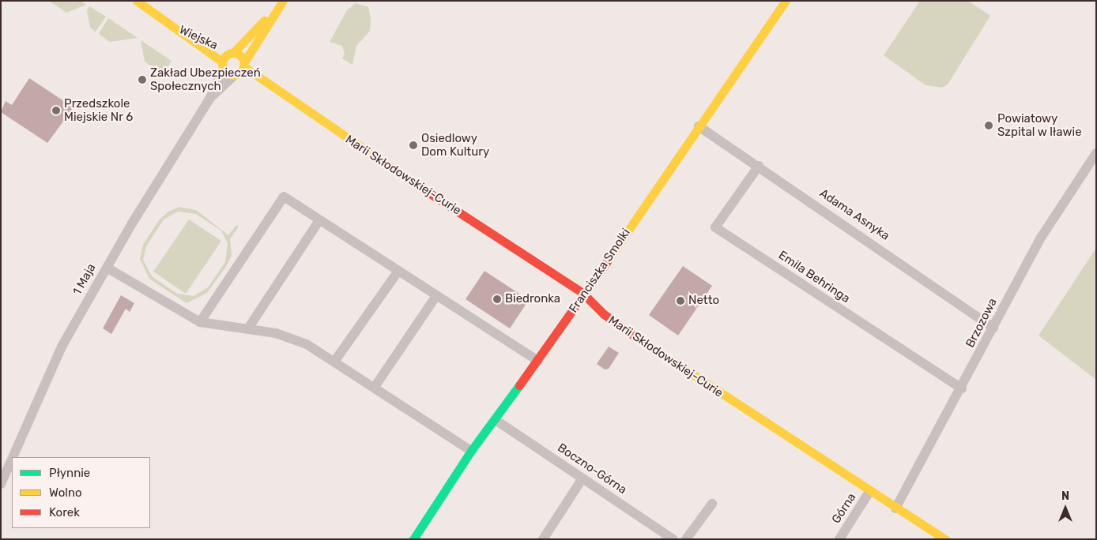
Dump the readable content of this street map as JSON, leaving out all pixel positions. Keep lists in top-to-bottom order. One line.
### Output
{"streets":{"street":["Wiejska","Marii Skłodowskiej-Curie","Adama Asnyka","Franciszka Smolki","Emila Behringa","1 Maja","Brzozowa","Boczno-Górna","Górna"]},"crossings":[["Wiejska","Marii Skłodowskiej-Curie"],["Wiejska","1 Maja"],["Marii Skłodowskiej-Curie","Franciszka Smolki"],["Marii Skłodowskiej-Curie","1 Maja"],["Marii Skłodowskiej-Curie","Brzozowa"],["Marii Skłodowskiej-Curie","Górna"],["Adama Asnyka","Franciszka Smolki"],["Adama Asnyka","Emila Behringa"],["Adama Asnyka","Brzozowa"],["Franciszka Smolki","Boczno-Górna"],["Emila Behringa","Brzozowa"]],"places":["Zakład Ubezpieczeń Społecznych","Przedszkole Miejskie Nr 6","Powiatowy Szpital w Iławie","Osiedlowy Dom Kultury","Biedronka","Netto"],"legend":["Płynnie","Wolno","Korek"],"north":"top"}
